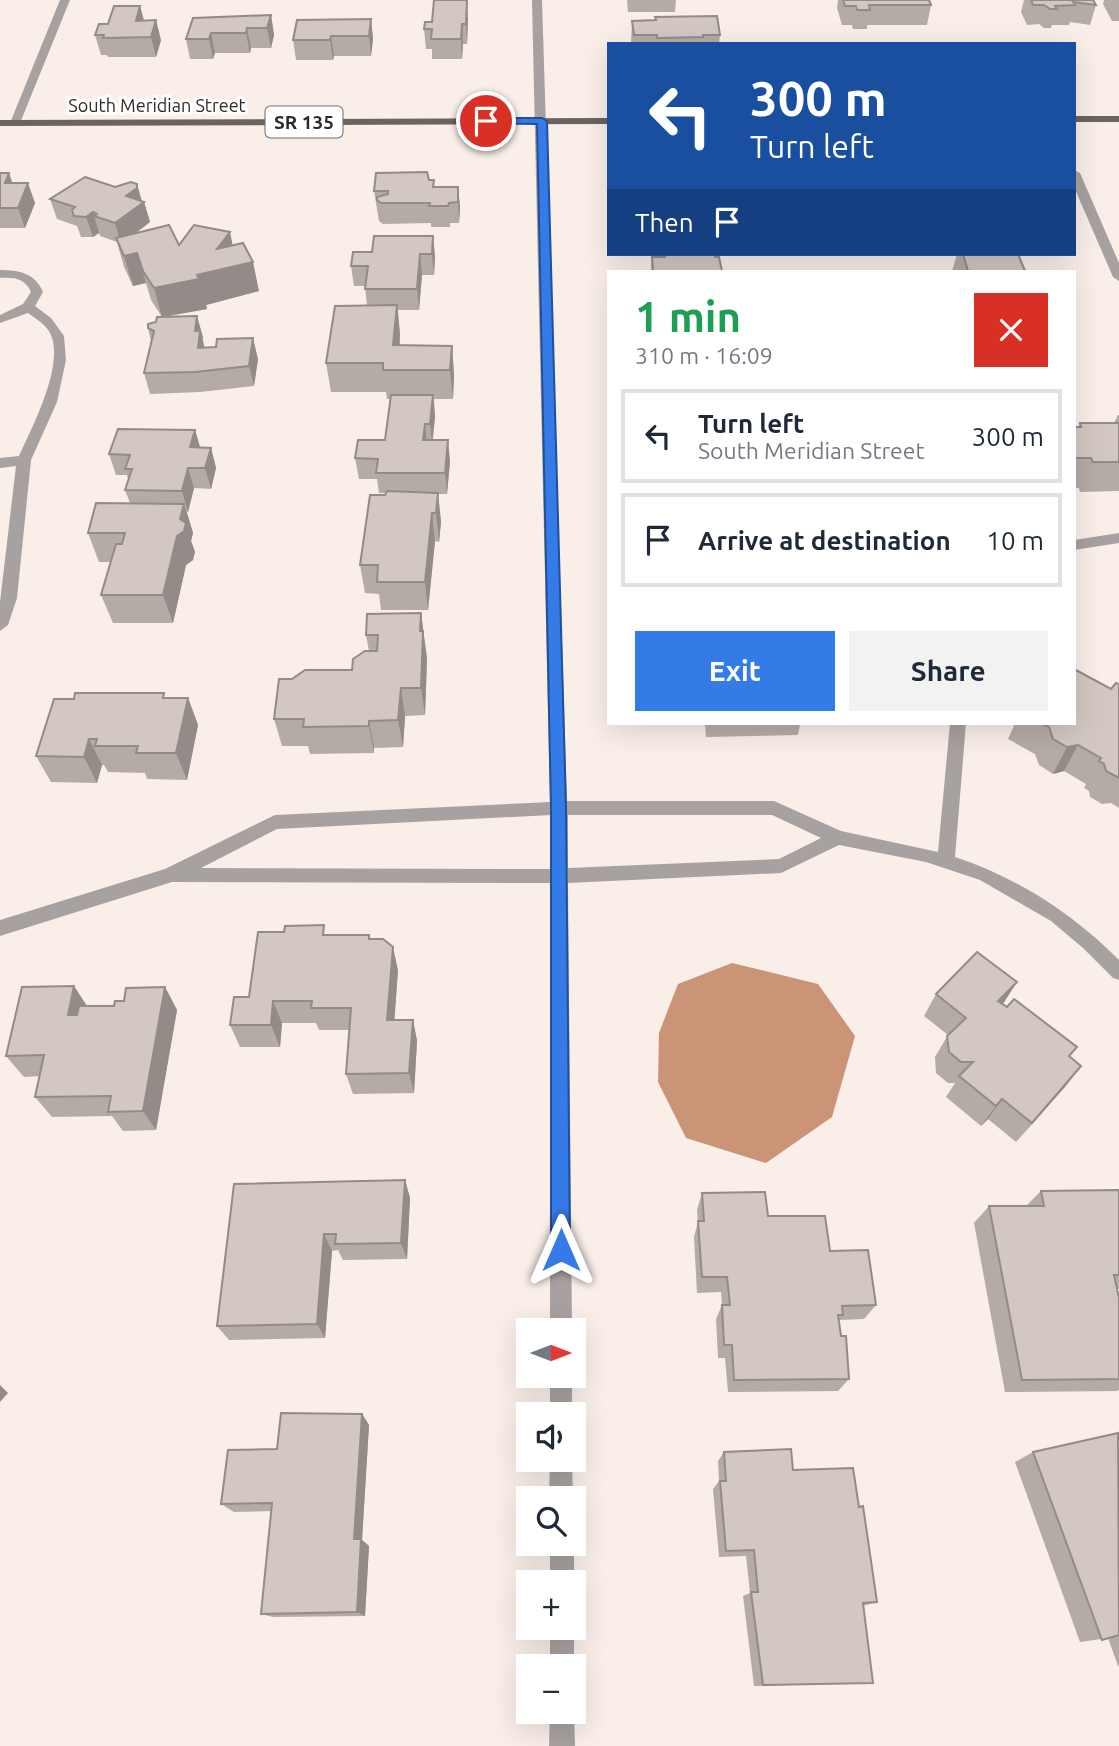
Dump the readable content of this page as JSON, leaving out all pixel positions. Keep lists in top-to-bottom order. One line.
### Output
{"streets":{"main road":["South Meridian Street","SR 135"]},"north":"right","page":{"turn":["300 m","Turn left"],"then":"Then","heading":["1 min","310 m · 16:09"],"list":[{"name":"Turn left","note":"South Meridian Street","value":"300 m"},{"name":"Arrive at destination","value":"10 m"}],"buttons":["Exit","Share"],"map_buttons":["+","−"]}}
